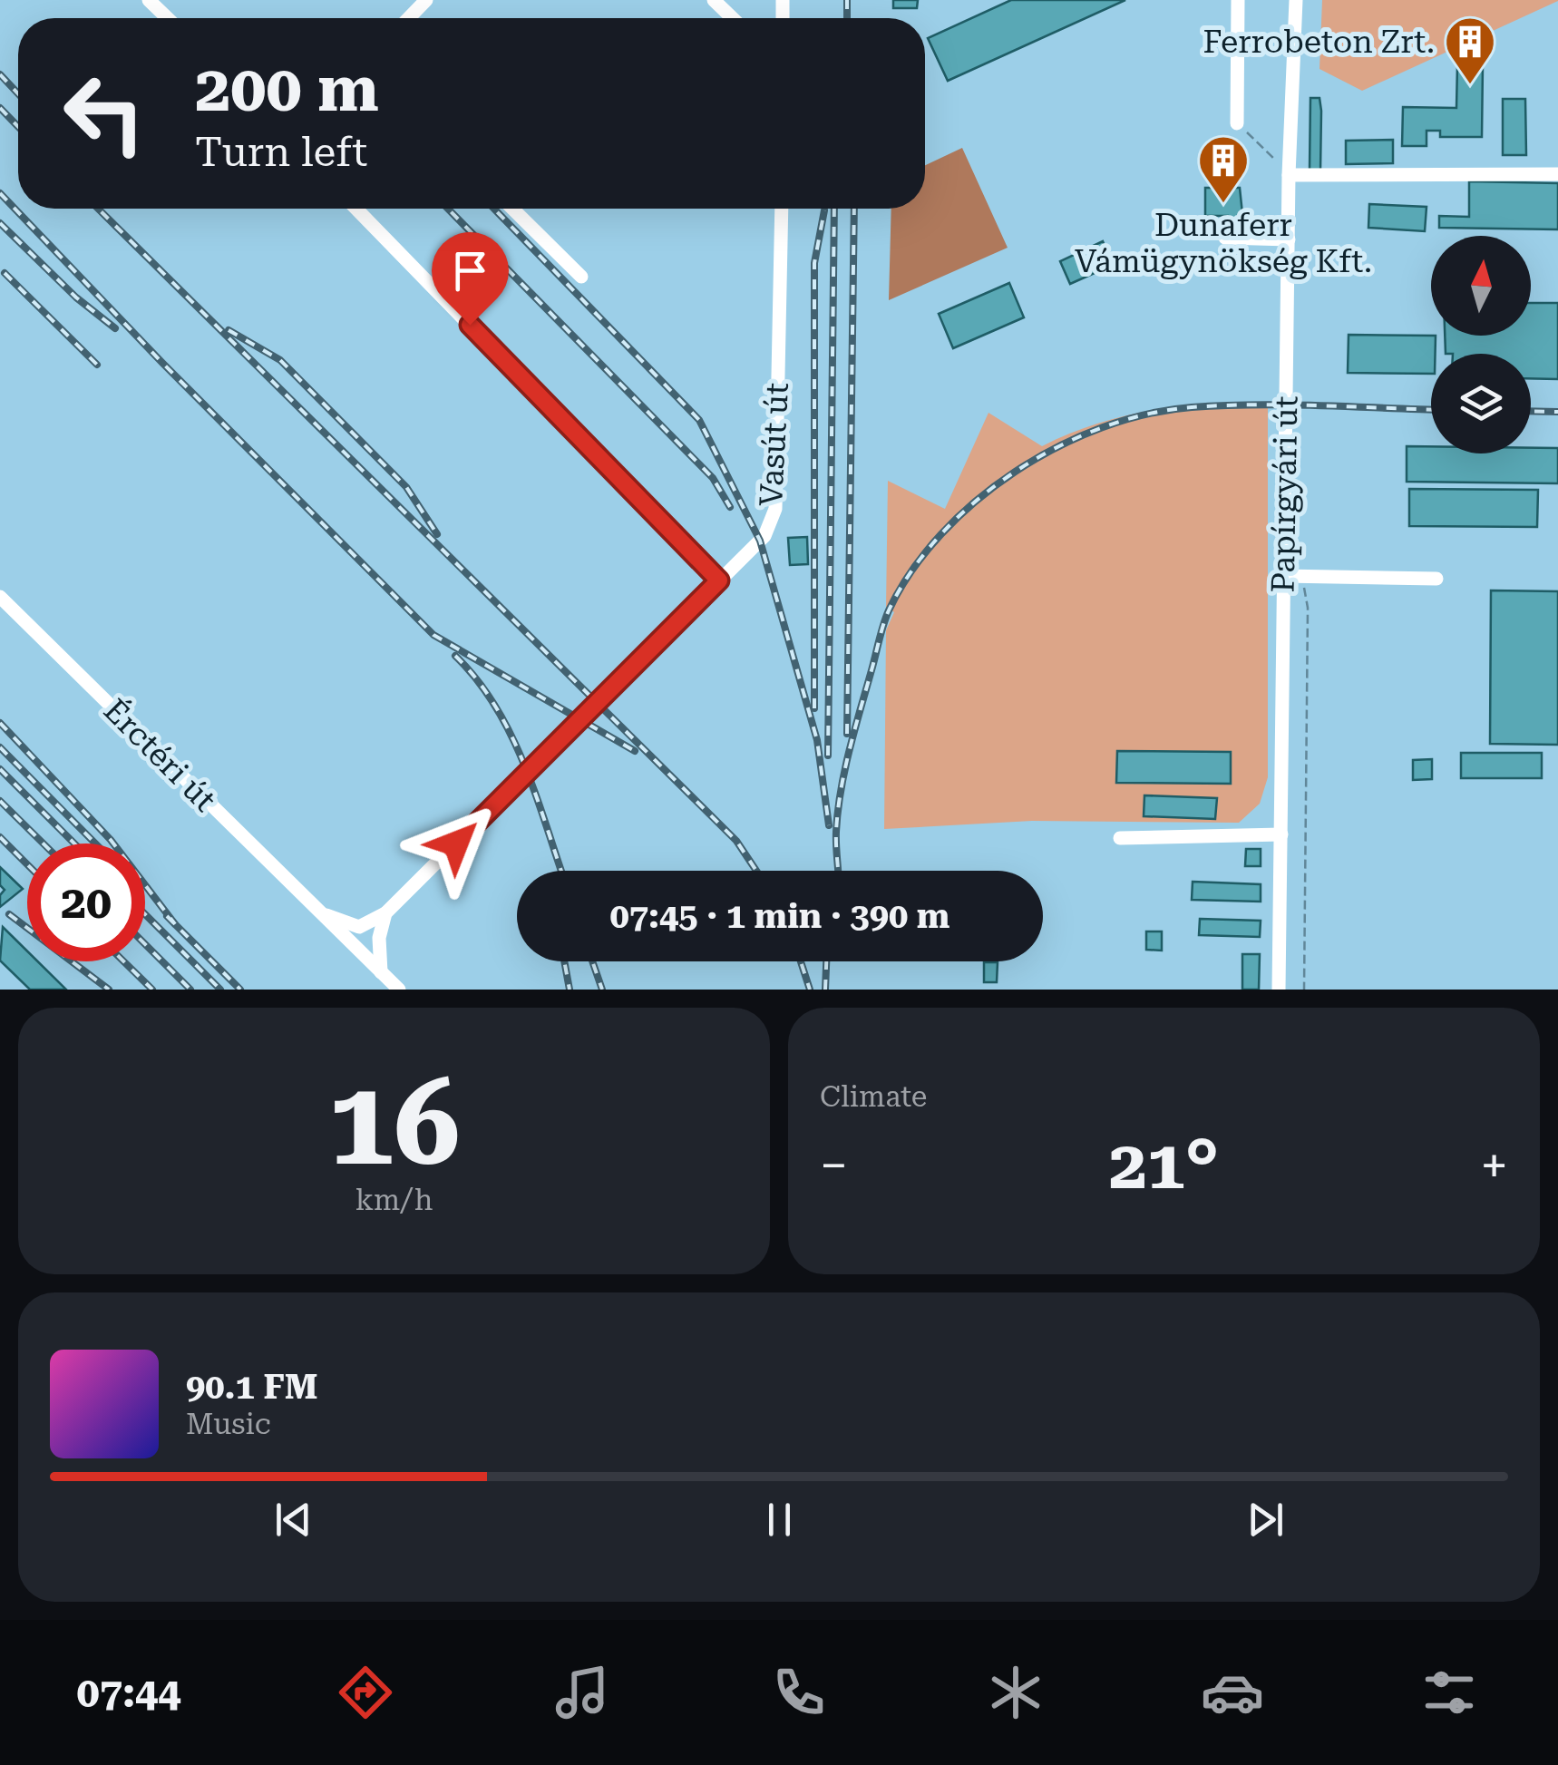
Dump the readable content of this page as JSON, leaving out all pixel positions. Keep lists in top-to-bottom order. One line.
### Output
{"streets":{"street":["Vasút út","Papírgyári út","Érctéri út"]},"places":{"building":["Ferrobeton Zrt.","Dunaferr Vámügynökség Kft."]},"north":"top","page":{"turn":["200 m","Turn left"],"limit":"20","trip":"07:45 · 1 min · 390 m","tile":[["16","km/h"],"Climate"],"heat":["−","21°","+"],"song":["90.1 FM","Music"],"tabs":"07:44"}}
